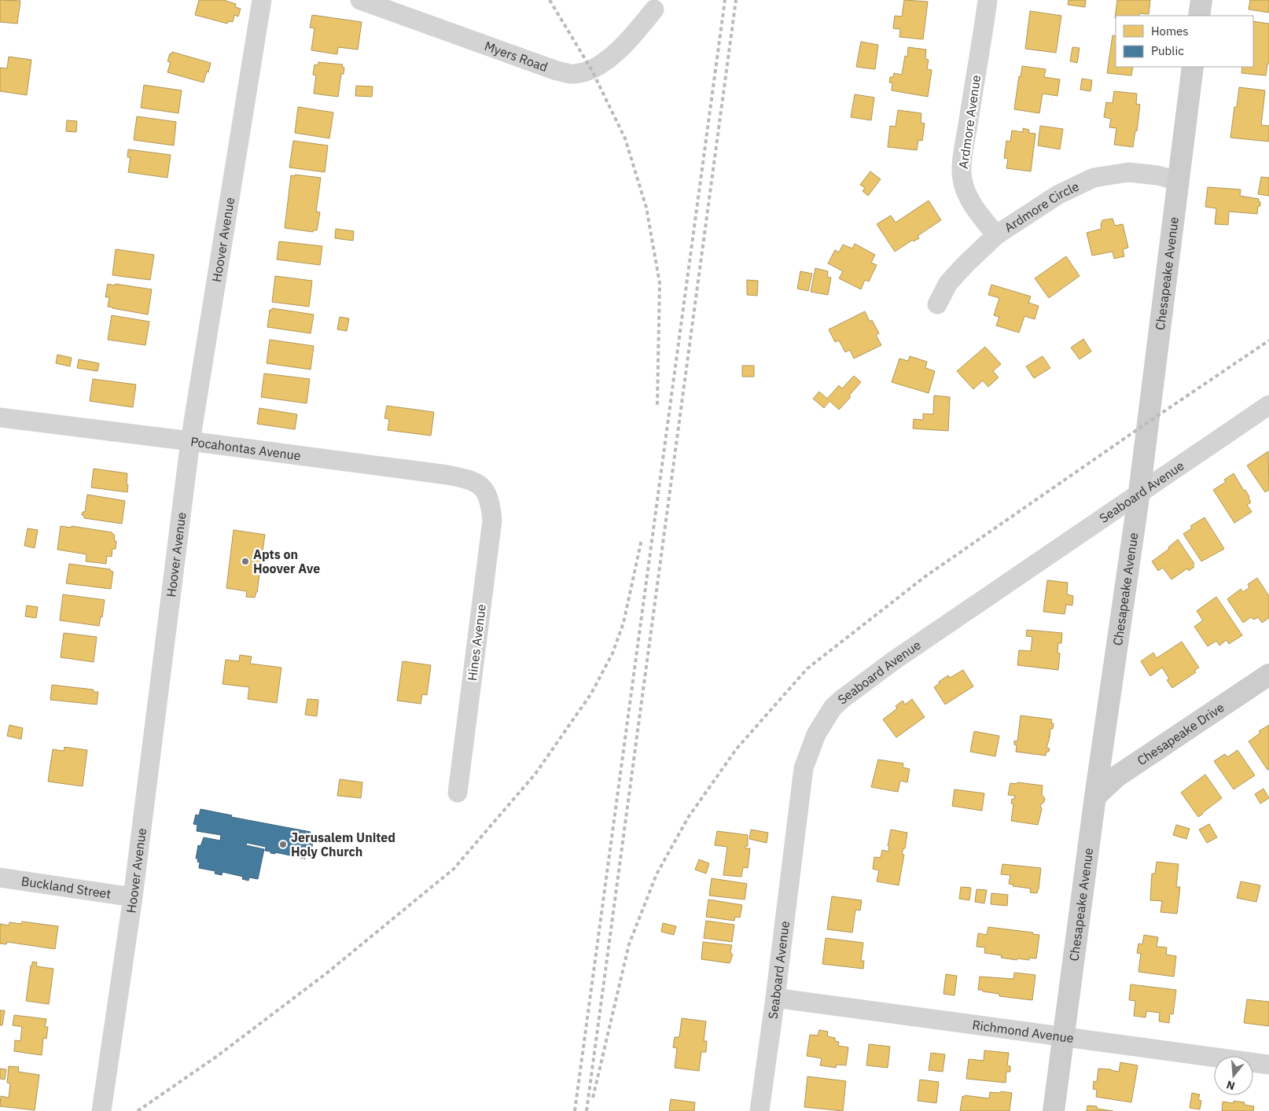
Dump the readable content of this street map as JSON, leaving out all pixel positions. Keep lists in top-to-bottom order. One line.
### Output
{"streets":{"street":["Myers Road","Ardmore Avenue","Ardmore Circle","Hoover Avenue","Chesapeake Avenue","Pocahontas Avenue","Seaboard Avenue","Hines Avenue","Chesapeake Drive","Buckland Street","Richmond Avenue"]},"crossings":[["Ardmore Avenue","Ardmore Circle"],["Ardmore Circle","Chesapeake Avenue"],["Hoover Avenue","Pocahontas Avenue"],["Hoover Avenue","Buckland Street"],["Chesapeake Avenue","Seaboard Avenue"],["Chesapeake Avenue","Chesapeake Drive"],["Chesapeake Avenue","Richmond Avenue"],["Pocahontas Avenue","Hines Avenue"],["Seaboard Avenue","Richmond Avenue"]],"places":["Apts on Hoover Ave","Jerusalem United Holy Church"],"legend":["Homes","Public"],"north":"bottom"}
